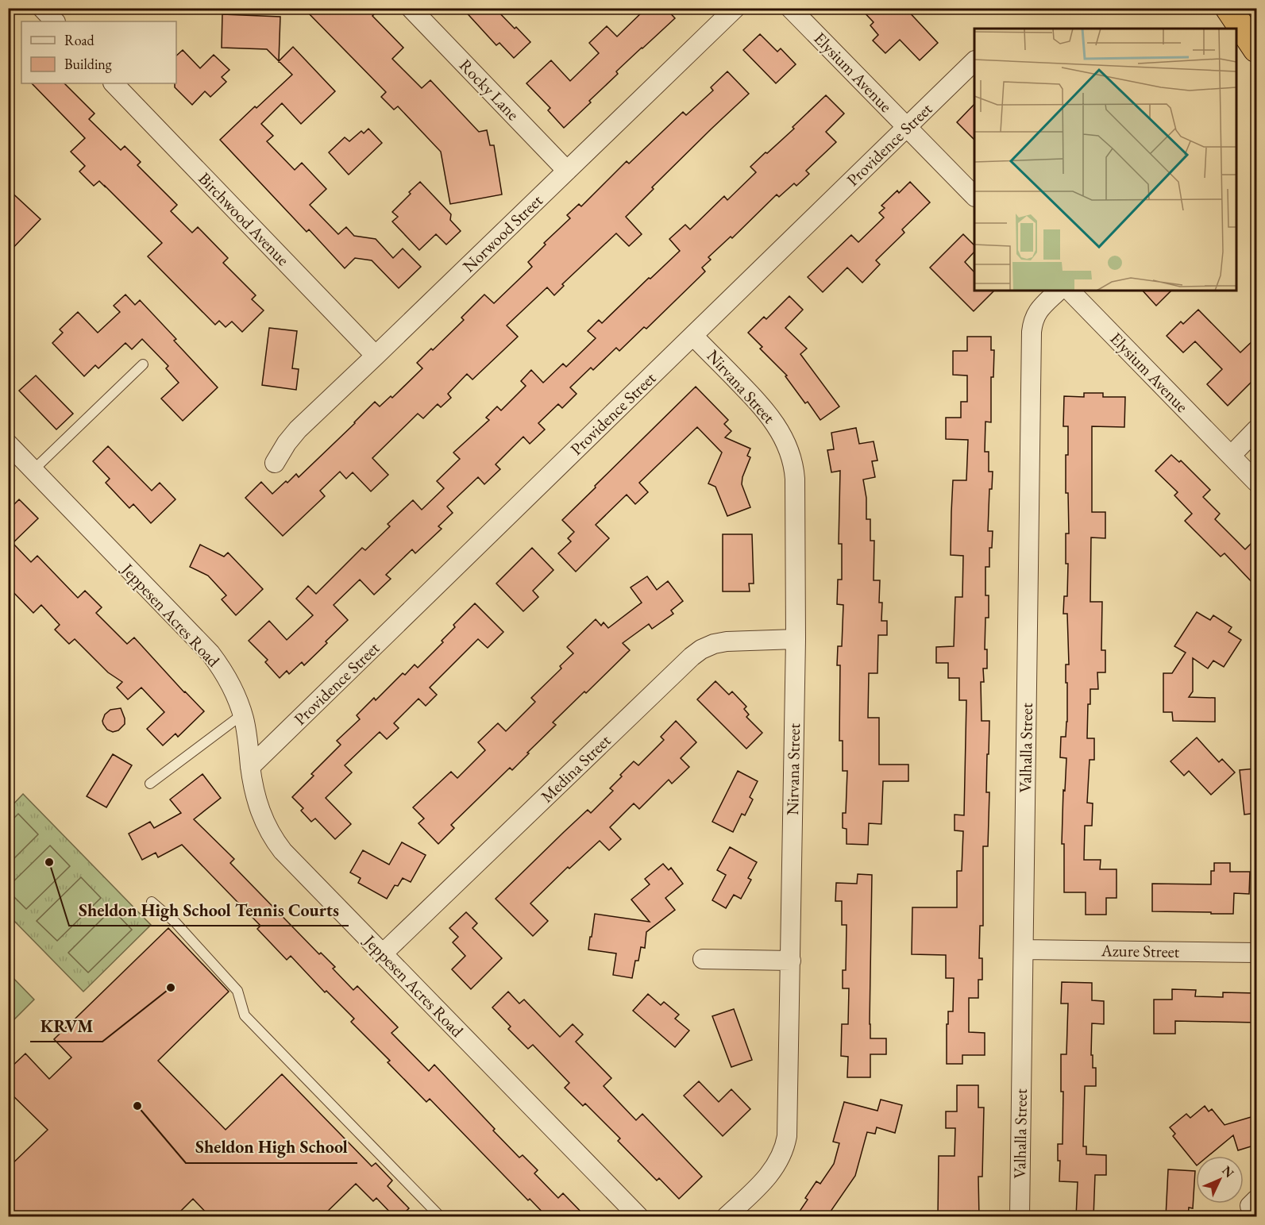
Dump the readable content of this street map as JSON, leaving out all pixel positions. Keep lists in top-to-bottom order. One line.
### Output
{"streets":{"street":["Elysium Avenue","Rocky Lane","Providence Street","Birchwood Avenue","Norwood Street","Nirvana Street","Jeppesen Acres Road","Valhalla Street","Medina Street","Azure Street"]},"crossings":[["Elysium Avenue","Providence Street"],["Rocky Lane","Norwood Street"],["Providence Street","Nirvana Street"],["Providence Street","Jeppesen Acres Road"],["Birchwood Avenue","Norwood Street"],["Nirvana Street","Medina Street"],["Jeppesen Acres Road","Medina Street"],["Valhalla Street","Azure Street"]],"places":["Sheldon High School Tennis Courts","KRVM","Sheldon High School"],"legend":["Road","Building"],"north":"top right"}
